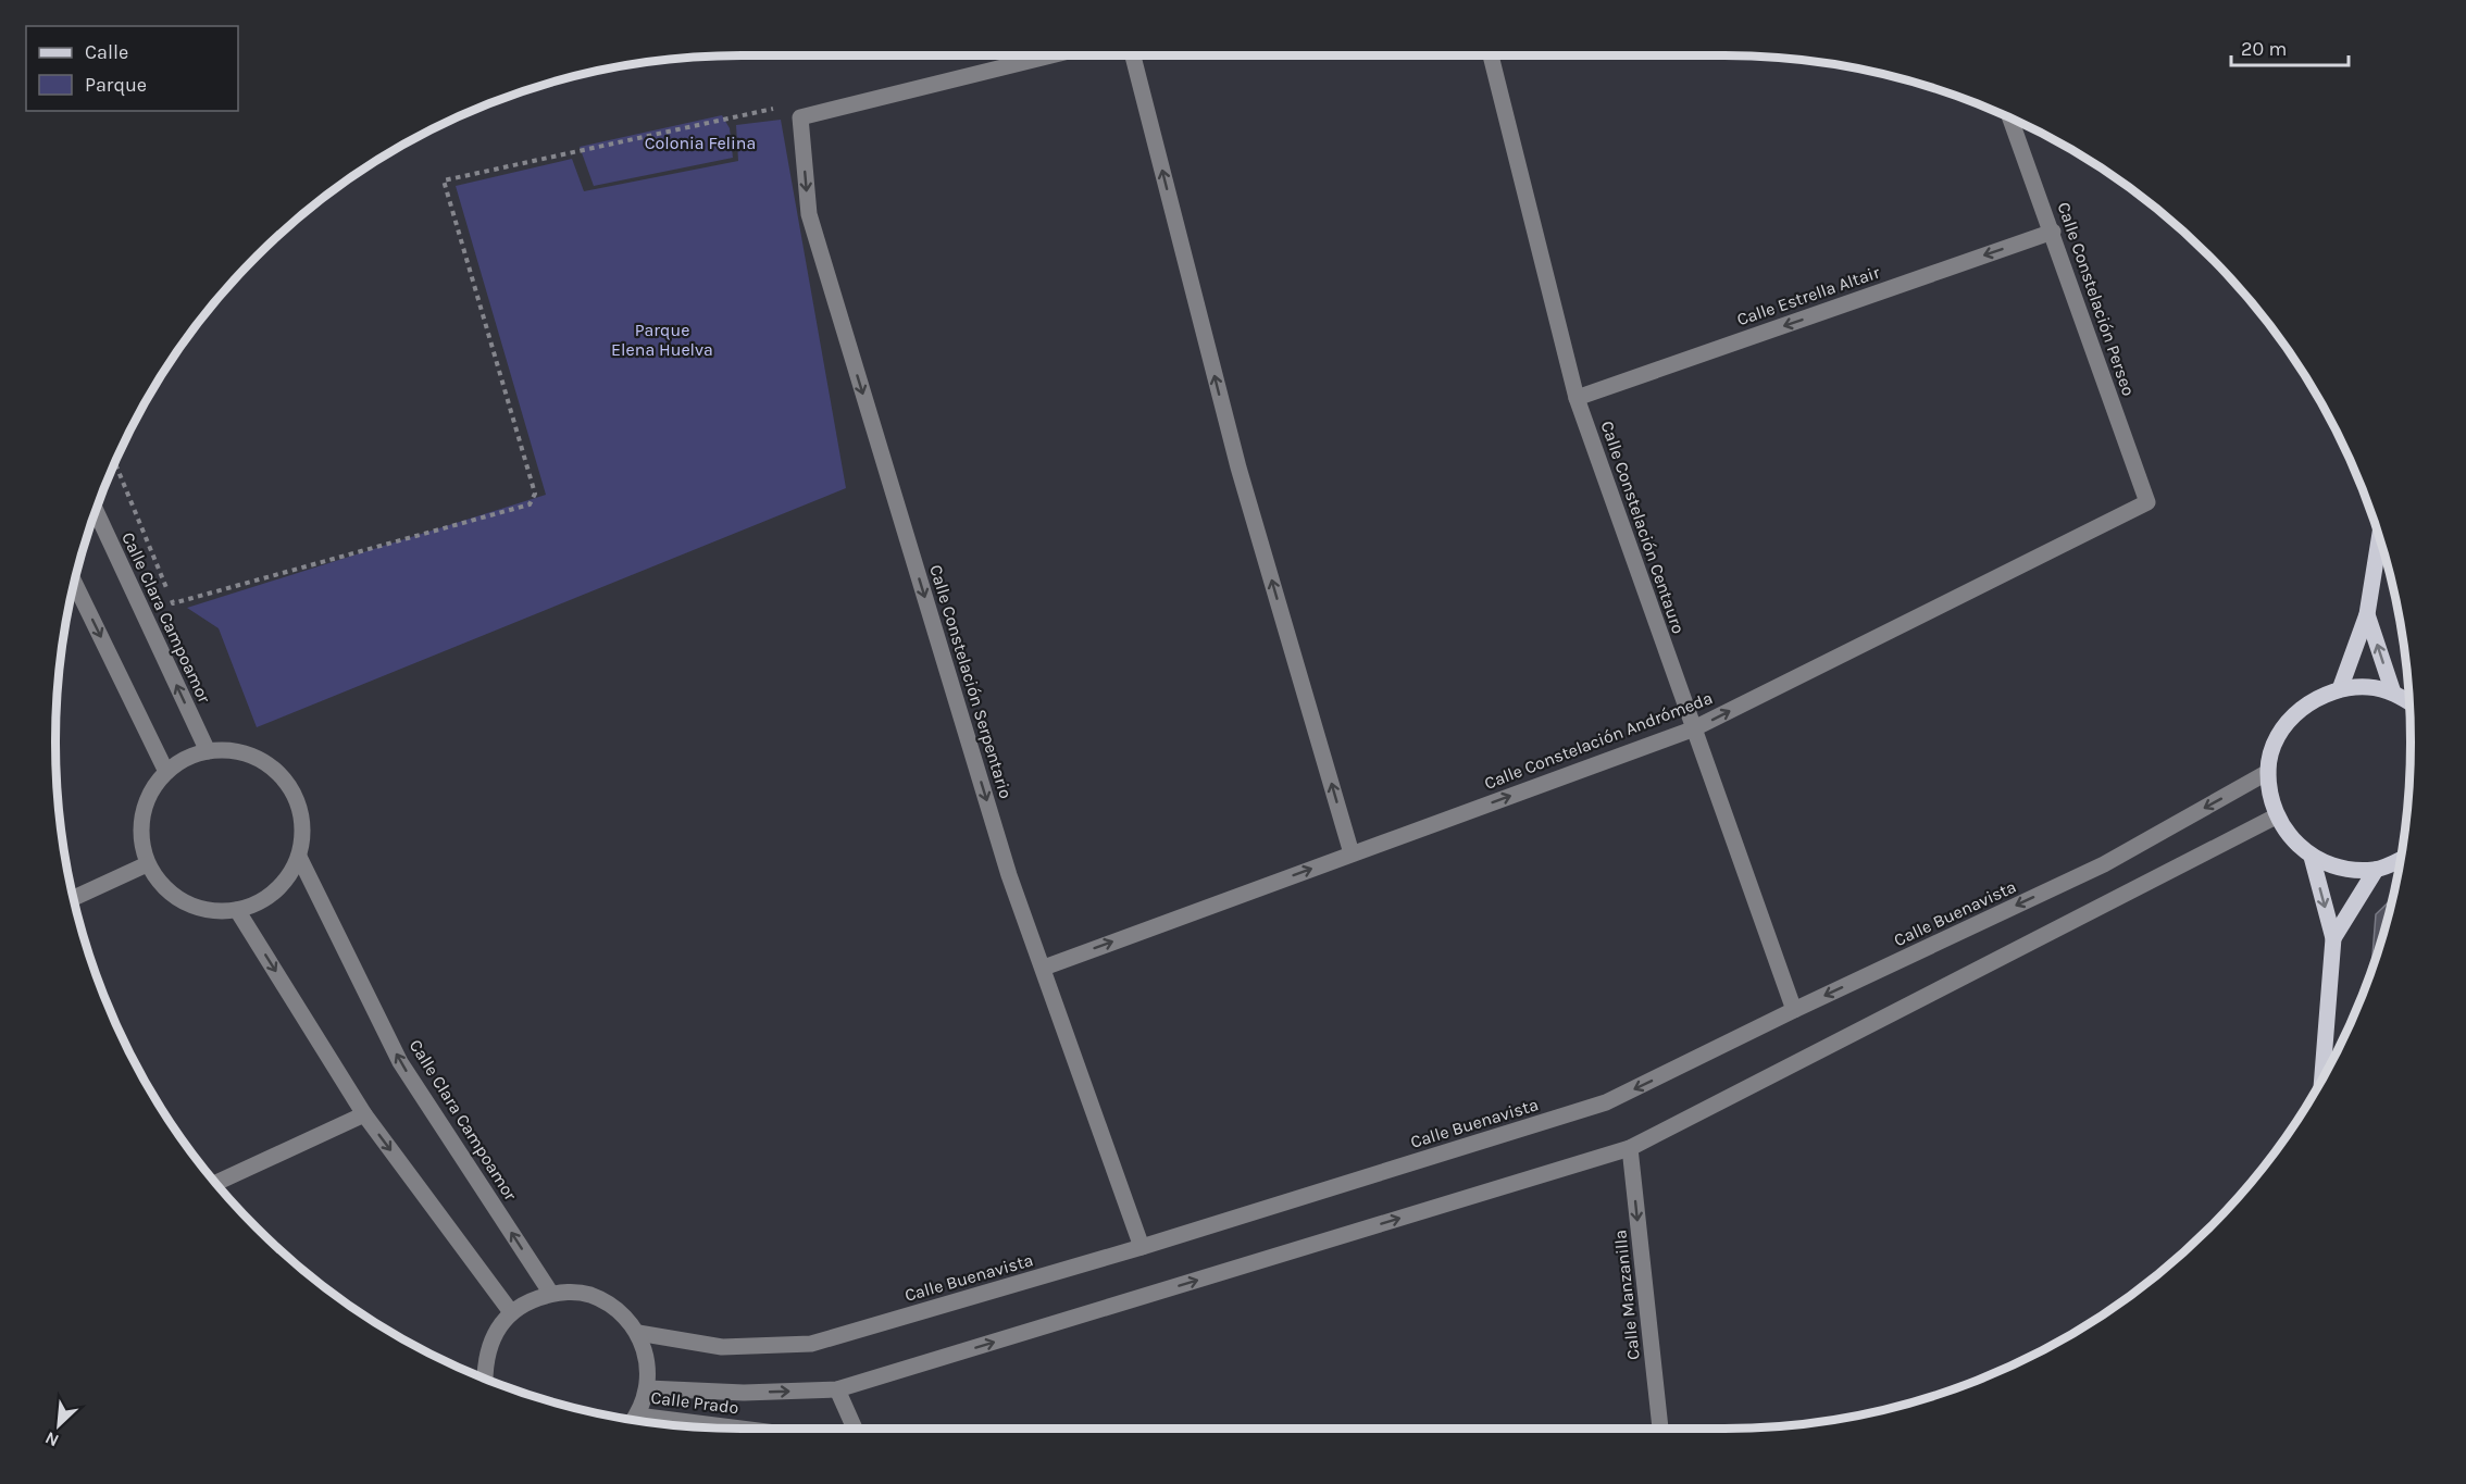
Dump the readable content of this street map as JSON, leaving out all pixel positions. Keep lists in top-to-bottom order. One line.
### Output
{"streets":{"street":["Calle Estrella Altair","Calle Constelación Perseo","Calle Constelación Centauro","Calle Clara Campoamor","Calle Constelación Serpentario","Calle Constelación Andrómeda","Calle Buenavista","Calle Manzanilla","Calle Prado"]},"crossings":[["Calle Estrella Altair","Calle Constelación Perseo"],["Calle Estrella Altair","Calle Constelación Centauro"],["Calle Constelación Perseo","Calle Constelación Andrómeda"],["Calle Constelación Centauro","Calle Constelación Andrómeda"],["Calle Constelación Centauro","Calle Buenavista"],["Calle Constelación Serpentario","Calle Constelación Andrómeda"],["Calle Constelación Serpentario","Calle Buenavista"]],"one_way":["Calle Estrella Altair","Calle Constelación Andrómeda","Calle Manzanilla"],"parks":["Colonia Felina","Parque Elena Huelva"],"legend":["Calle","Parque"],"scale_bar":"20 m","north":"bottom left"}
